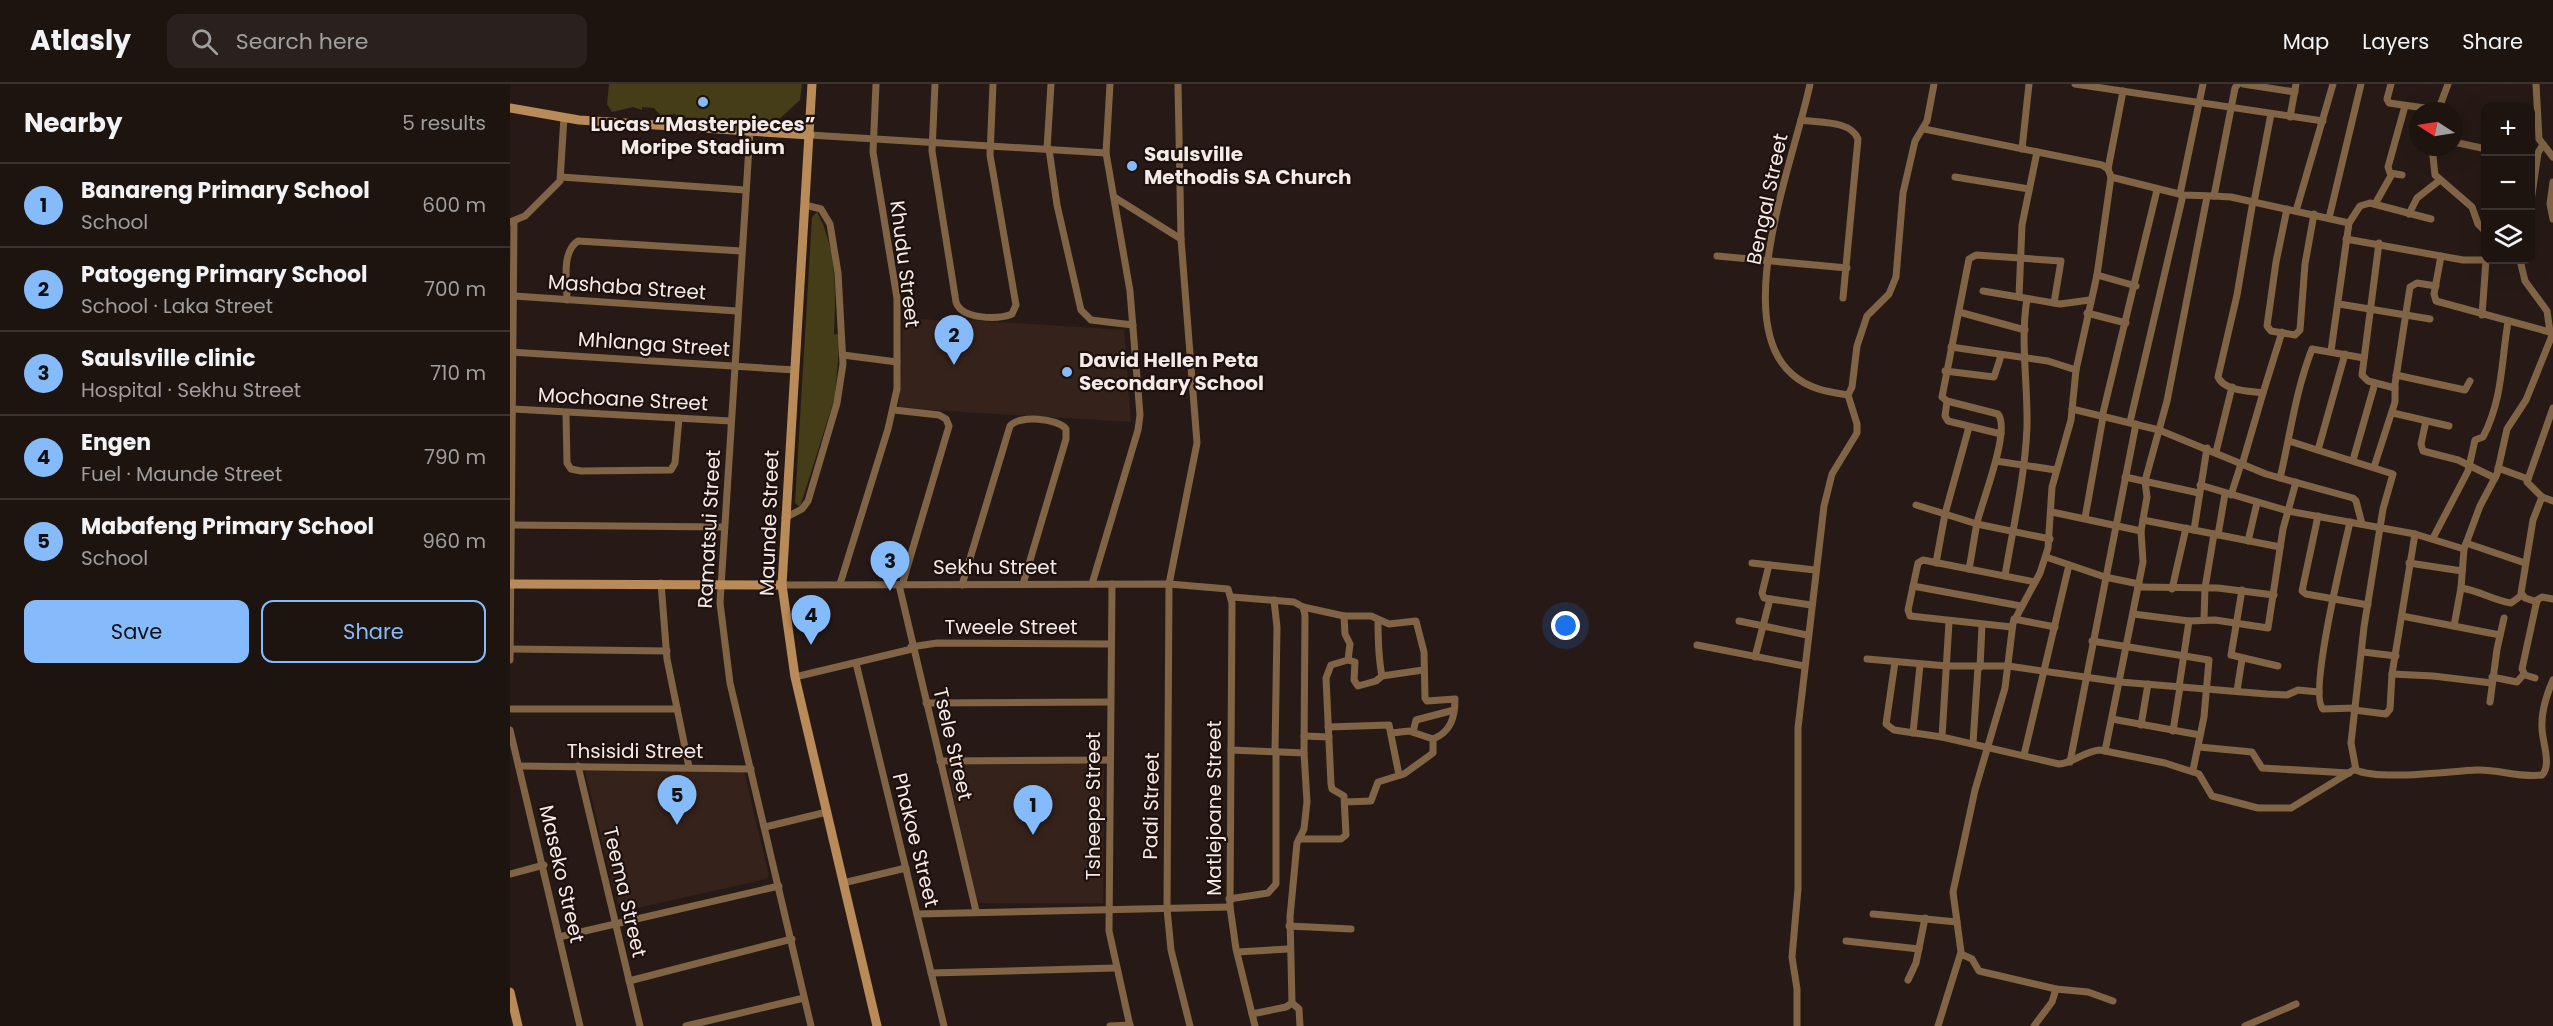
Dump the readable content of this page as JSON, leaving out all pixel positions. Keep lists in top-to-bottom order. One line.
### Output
{"streets":{"street":["Bengal Street","Khudu Street","Mashaba Street","Mhlanga Street","Mochoane Street","Maunde Street","Ramatsui Street","Sekhu Street","Tweele Street","Tsele Street","Thsisidi Street","Tsheepe Street","Padi Street","Matlejoane Street","Phakoe Street","Maseko Street","Teema Street"]},"crossings":[["Khudu Street","Sekhu Street"],["Mashaba Street","Ramatsui Street"],["Mhlanga Street","Maunde Street"],["Mhlanga Street","Ramatsui Street"],["Mochoane Street","Ramatsui Street"],["Maunde Street","Sekhu Street"],["Maunde Street","Tweele Street"],["Ramatsui Street","Sekhu Street"],["Ramatsui Street","Thsisidi Street"],["Sekhu Street","Tsele Street"],["Sekhu Street","Tsheepe Street"],["Sekhu Street","Padi Street"],["Sekhu Street","Matlejoane Street"],["Tweele Street","Tsele Street"],["Tweele Street","Tsheepe Street"],["Tweele Street","Phakoe Street"],["Thsisidi Street","Maseko Street"],["Thsisidi Street","Teema Street"]],"places":["Lucas “Masterpieces” Moripe Stadium","Saulsville Methodis SA Church","David Hellen Peta Secondary School"],"north":"left","page":{"header":"Atlasly","search":"Search here","nav":["Map","Layers","Share"],"heading":["Nearby","5 results"],"map_buttons":["+","−"],"list":[{"mark":"1","name":"Banareng Primary School","note":"School","value":"600 m"},{"mark":"2","name":"Patogeng Primary School","note":"School · Laka Street","value":"700 m"},{"mark":"3","name":"Saulsville clinic","note":"Hospital · Sekhu Street","value":"710 m"},{"mark":"4","name":"Engen","note":"Fuel · Maunde Street","value":"790 m"},{"mark":"5","name":"Mabafeng Primary School","note":"School","value":"960 m"}],"pins":["2","3","4","5","1"],"buttons":["Save","Share"]}}
